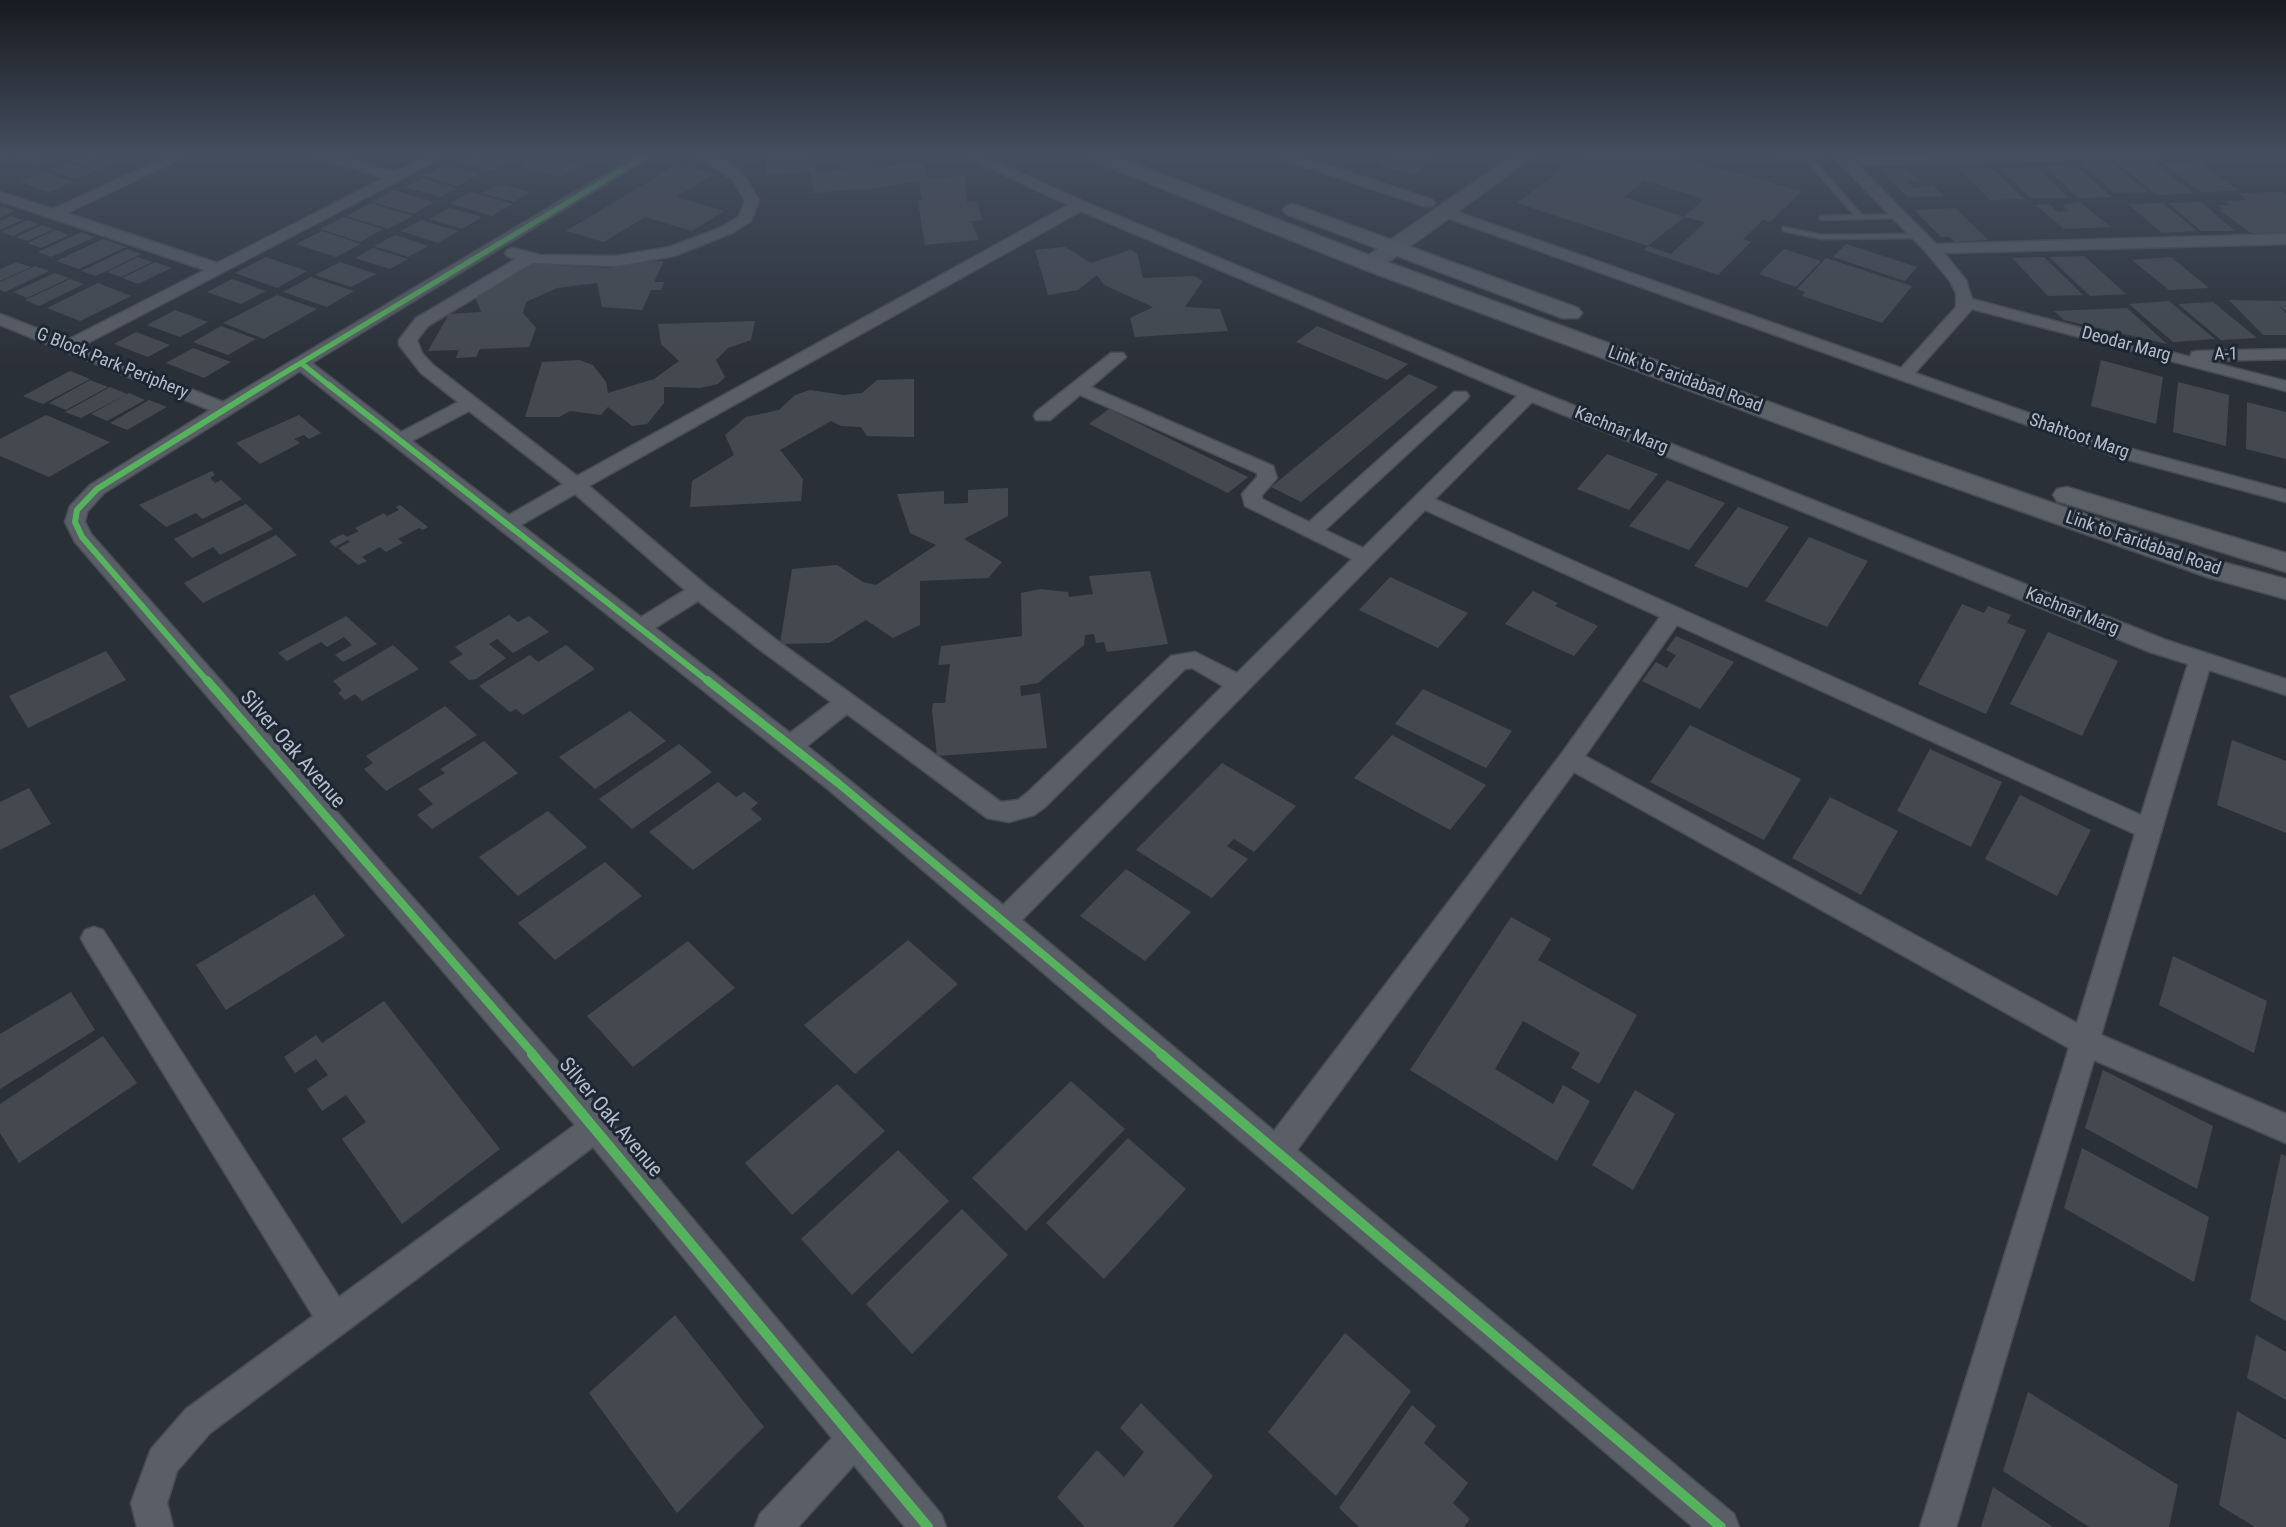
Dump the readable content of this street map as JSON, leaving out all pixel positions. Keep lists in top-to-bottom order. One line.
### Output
{"streets":{"main road":["Link to Faridabad Road"],"street":["Deodar Marg","A-1","G Block Park Periphery","Kachnar Marg","Shahtoot Marg","Silver Oak Avenue"]},"crossings":[["Deodar Marg","A-1"],["G Block Park Periphery","Silver Oak Avenue"]]}
